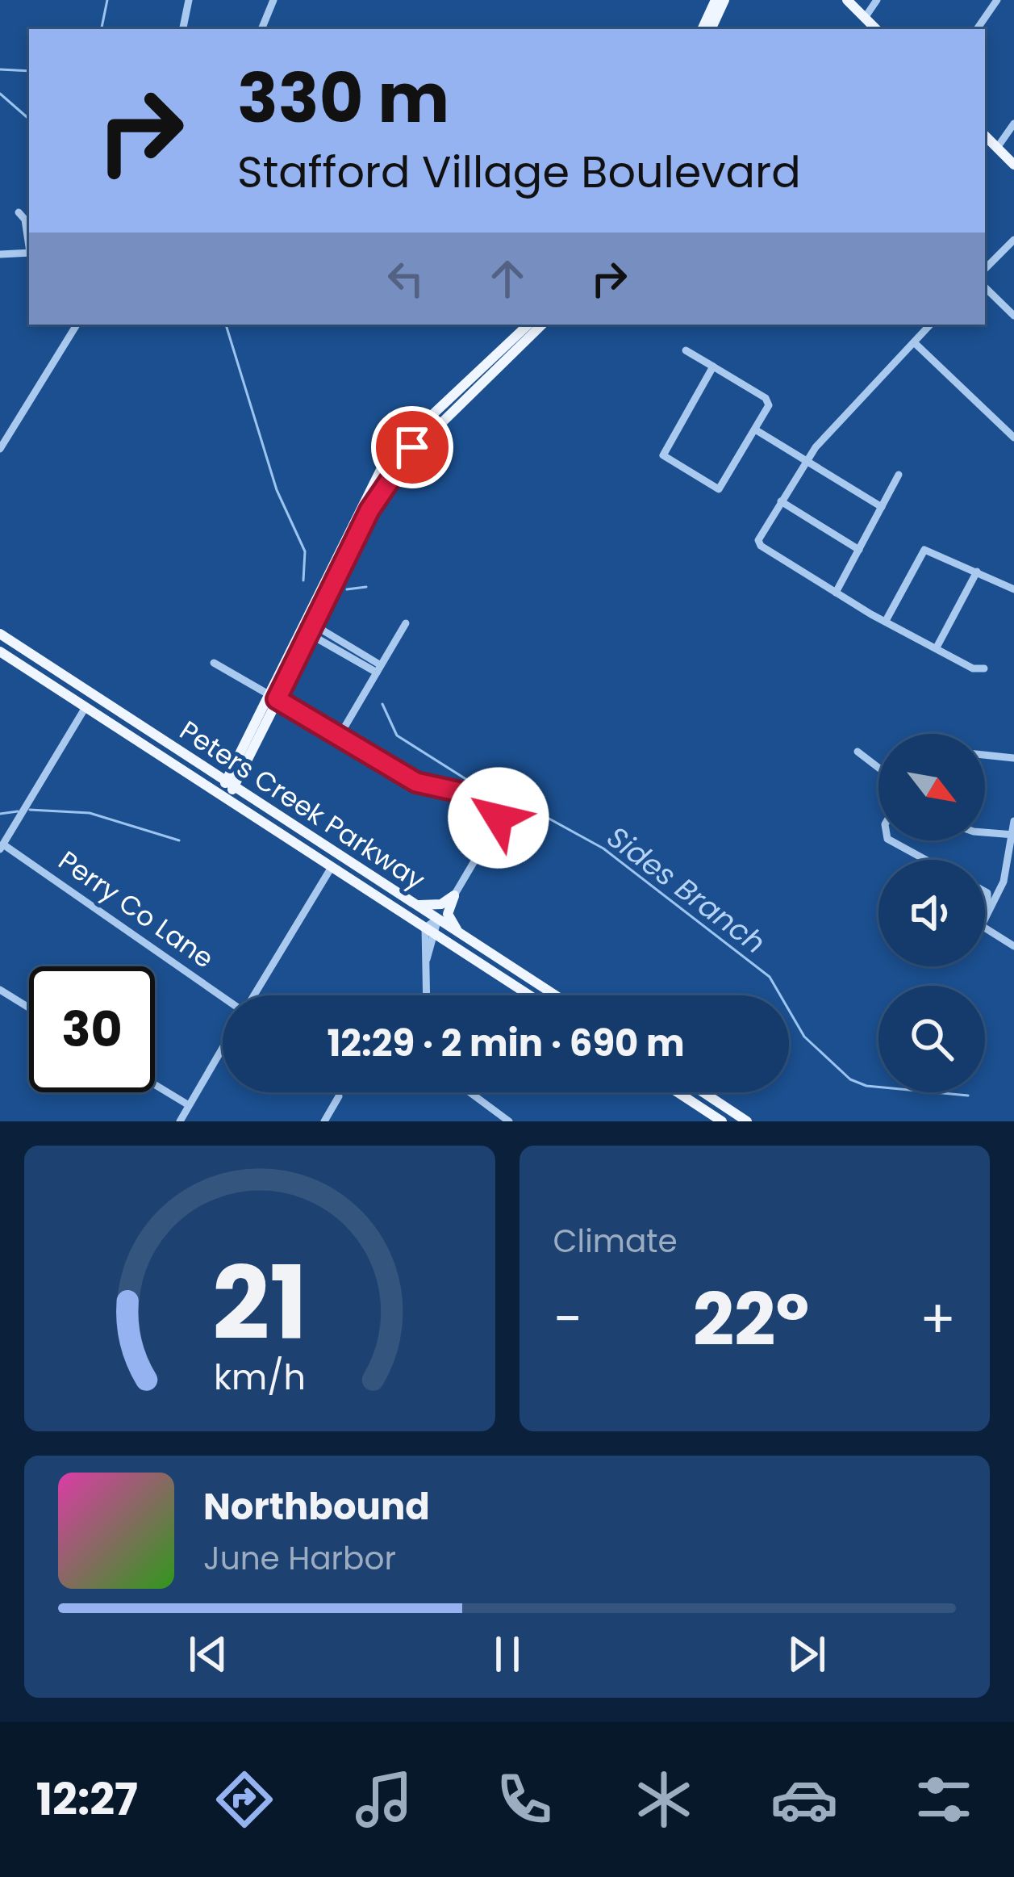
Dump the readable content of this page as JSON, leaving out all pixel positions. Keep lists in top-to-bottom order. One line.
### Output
{"streets":{"main road":["Peters Creek Parkway"],"street":["Perry Co Lane"]},"water":["Sides Branch"],"north":"bottom right","page":{"turn":["330 m","Stafford Village Boulevard"],"limit":"30","trip":"12:29 · 2 min · 690 m","tile":"Climate","heat":["−","22°","+"],"song":["Northbound","June Harbor"],"tabs":"12:27","gauge":["21","km/h"]}}
